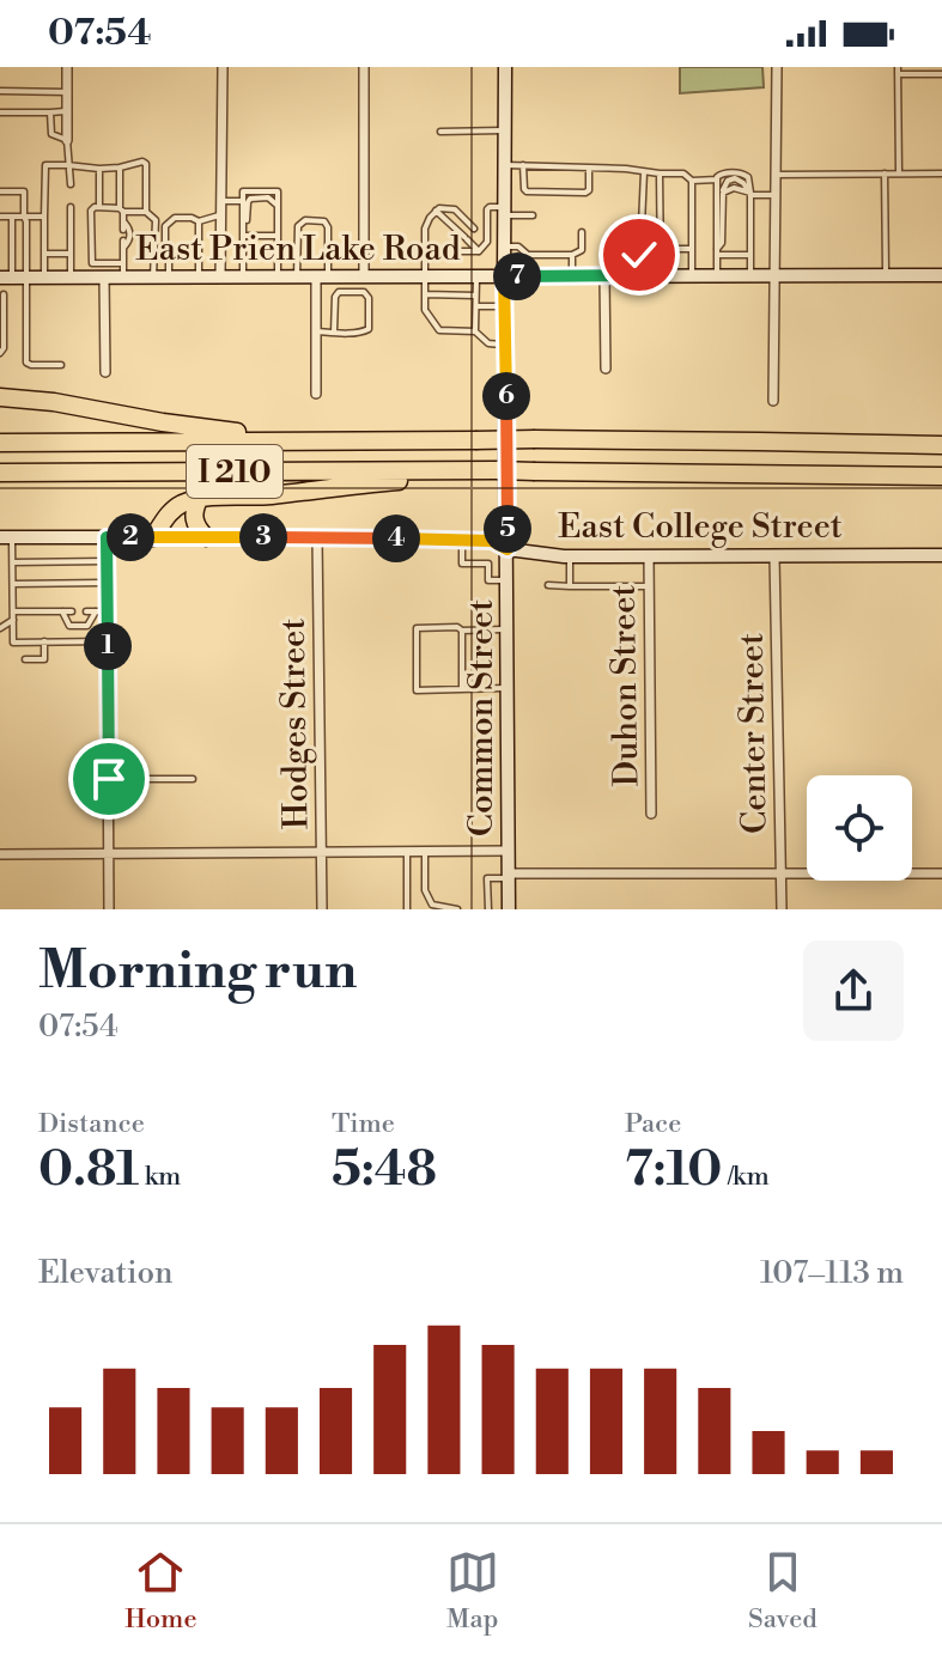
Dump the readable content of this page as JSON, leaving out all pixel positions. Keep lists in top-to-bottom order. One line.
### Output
{"streets":{"highway":["I 210"],"street":["East Prien Lake Road","East College Street","Duhon Street","Common Street","Hodges Street","Center Street"]},"crossings":[["East Prien Lake Road","Common Street"],["East College Street","Duhon Street"],["East College Street","Common Street"],["East College Street","Hodges Street"],["East College Street","Center Street"]],"page":{"status":"07:54","pins":["7","6","5","2","3","4","1"],"heading":["Morning run","07:54"],"stats":[["Distance","0.81 km"],["Time","5:48"],["Pace","7:10 /km"]],"chart":["Elevation","107–113 m"],"tabs":["Home","Map","Saved"]}}
